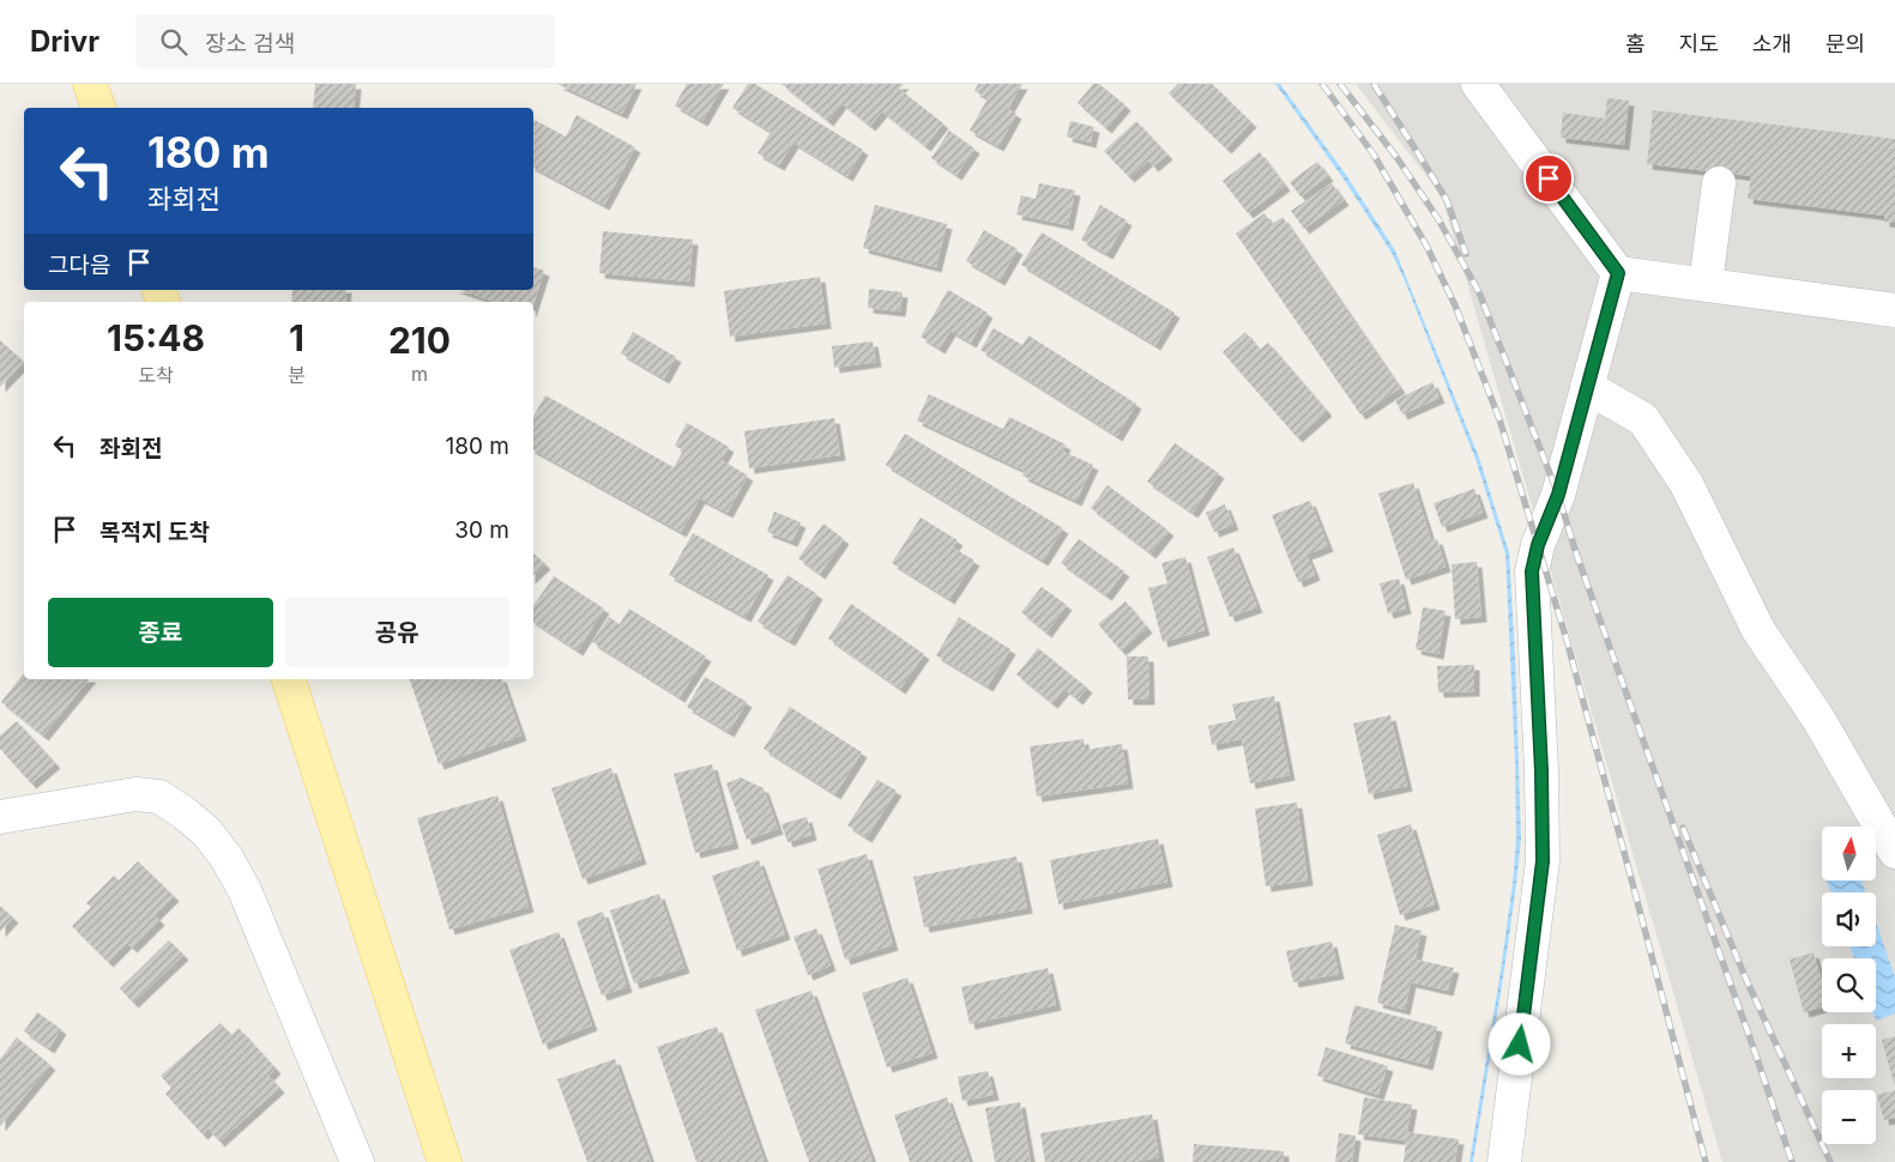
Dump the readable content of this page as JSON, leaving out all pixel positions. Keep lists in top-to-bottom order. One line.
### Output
{"north":"top","page":{"header":"Drivr","search":"장소 검색","nav":["홈","지도","소개","문의"],"turn":["180 m","좌회전"],"then":"그다음","eta":["15:48","도착","1","분","210","m"],"list":[{"name":"좌회전","value":"180 m"},{"name":"목적지 도착","value":"30 m"}],"buttons":["종료","공유"],"map_buttons":["+","−"]}}
